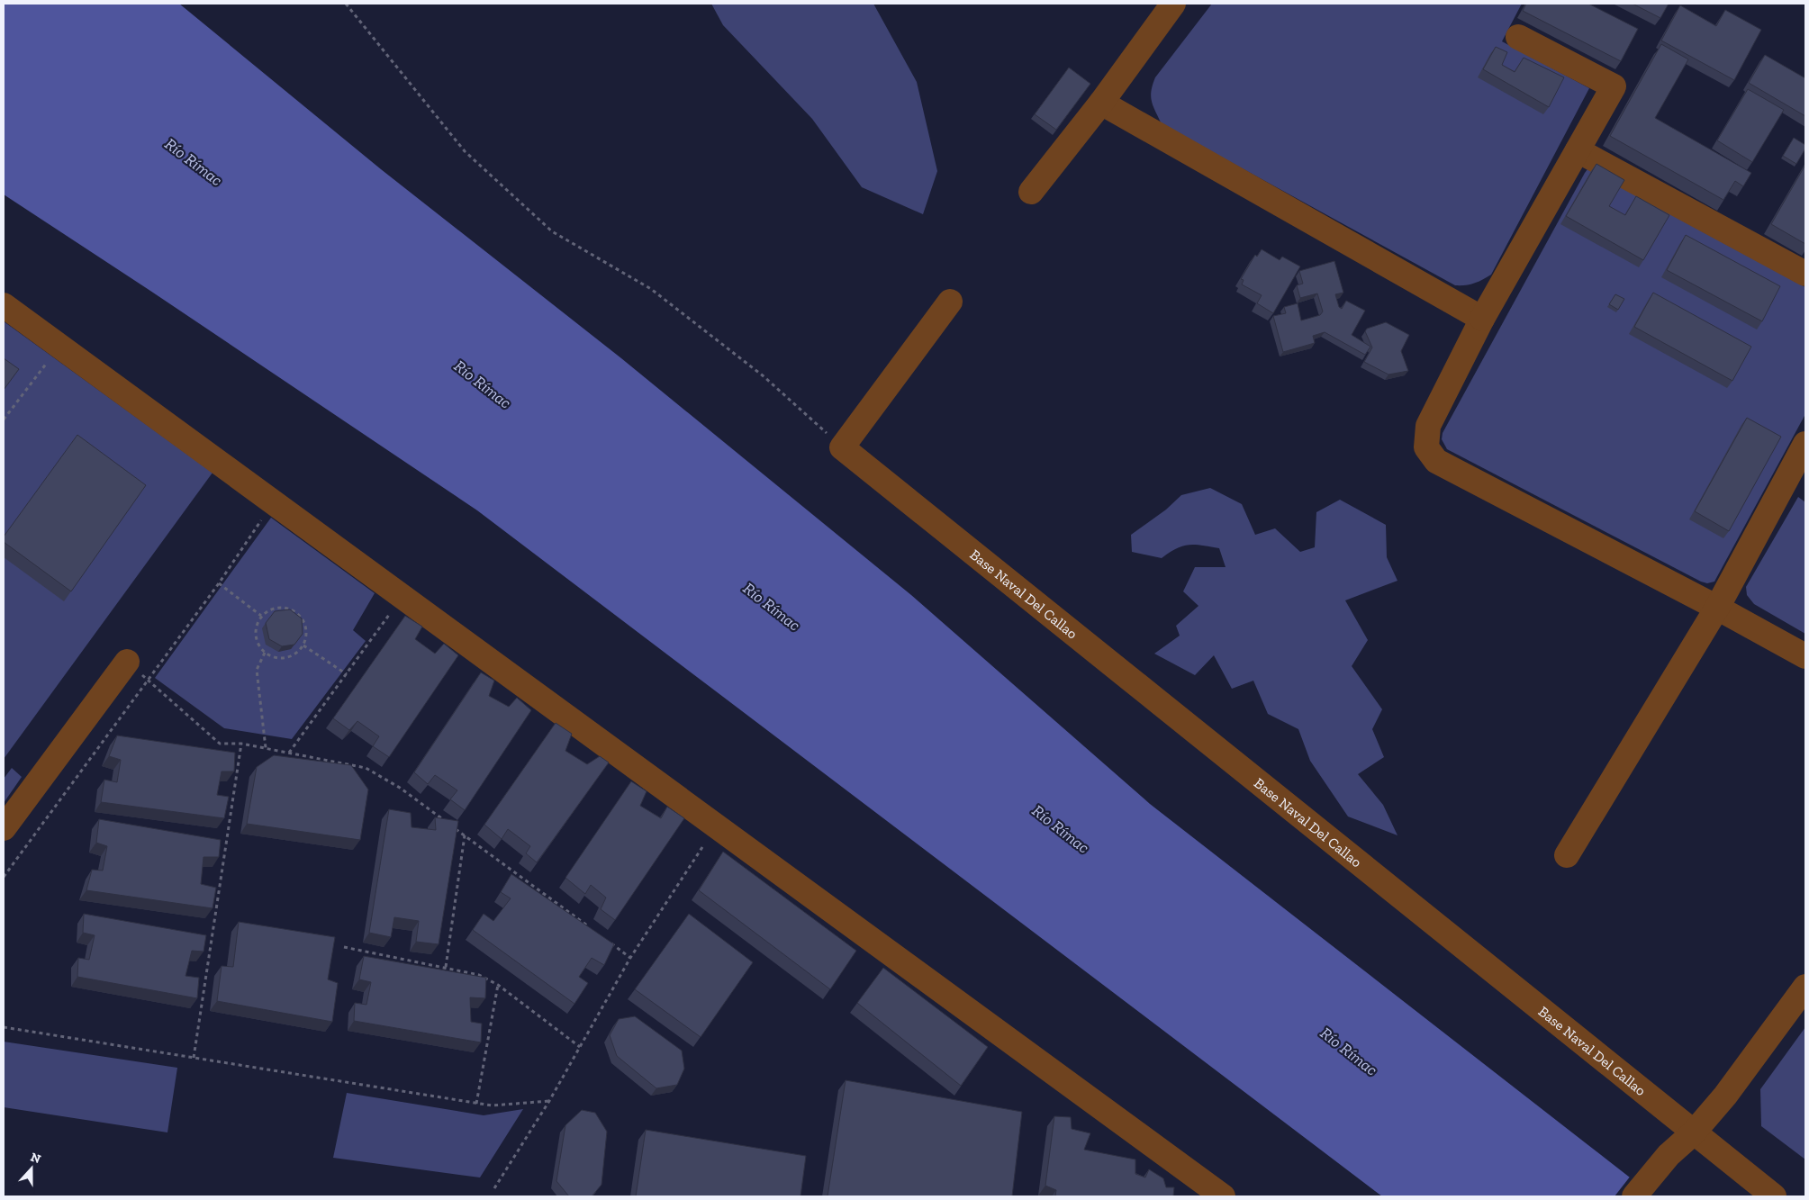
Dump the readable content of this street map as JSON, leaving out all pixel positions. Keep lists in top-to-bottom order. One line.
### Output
{"streets":{"street":["Base Naval Del Callao"]},"water":["Río Rímac"],"north":"top"}
